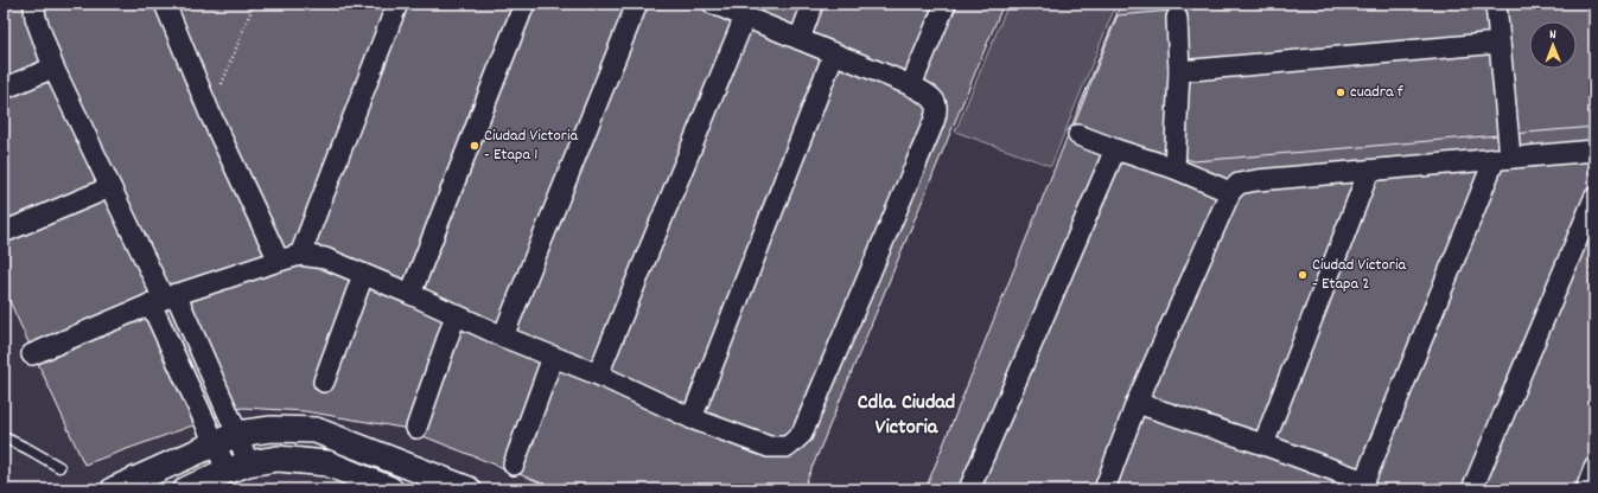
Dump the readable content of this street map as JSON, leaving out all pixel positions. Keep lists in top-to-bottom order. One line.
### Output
{"districts":["Cdla. Ciudad Victoria"],"places":["cuadra f","Ciudad Victoria - Etapa 1","Ciudad Victoria - Etapa 2"],"north":"top"}
